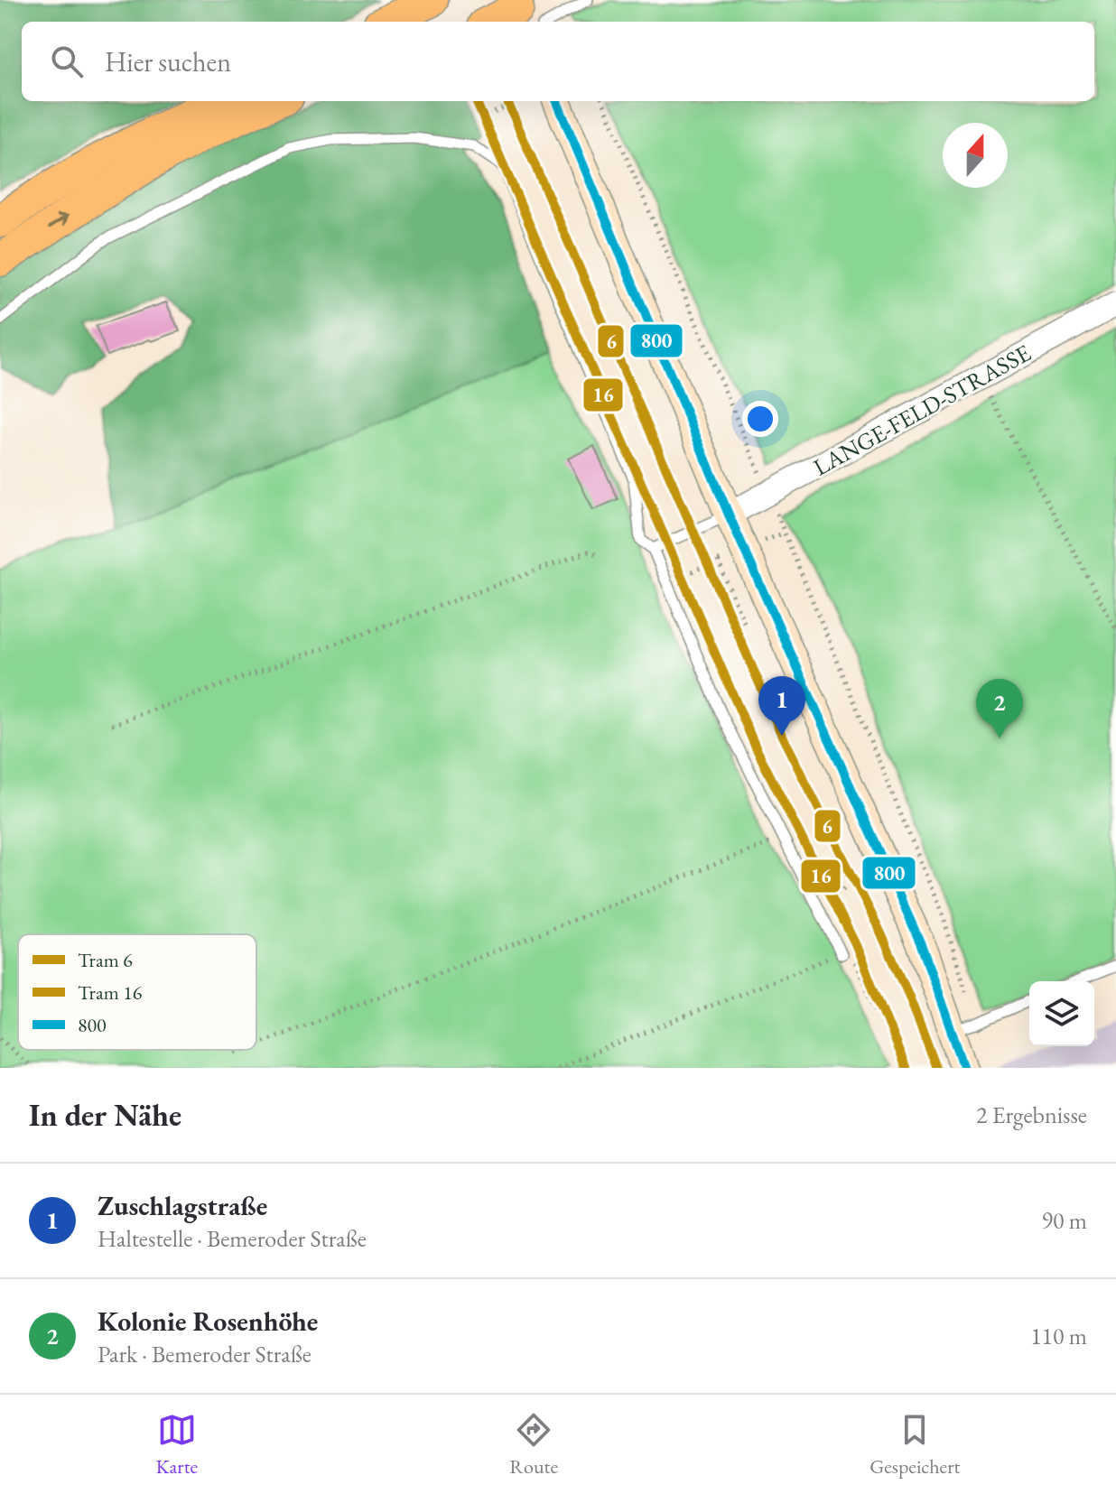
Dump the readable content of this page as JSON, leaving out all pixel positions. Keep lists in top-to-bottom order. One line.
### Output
{"streets":{"street":["LANGE-FELD-STRASSE"]},"lines":["tram line 6","transit line 800","tram line 16"],"legend":["Tram 6","Tram 16","800"],"north":"top","page":{"search":"Hier suchen","pins":["1","2"],"heading":["In der Nähe","2 Ergebnisse"],"list":[{"mark":"1","name":"Zuschlagstraße","note":"Haltestelle · Bemeroder Straße","value":"90 m"},{"mark":"2","name":"Kolonie Rosenhöhe","note":"Park · Bemeroder Straße","value":"110 m"}],"nav":["Karte","Route","Gespeichert"]}}
